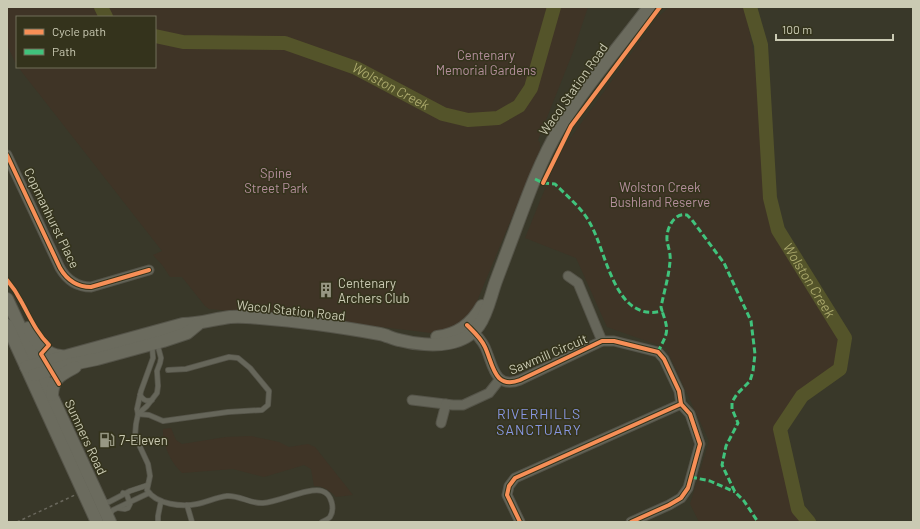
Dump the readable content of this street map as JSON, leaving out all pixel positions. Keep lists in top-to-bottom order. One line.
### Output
{"streets":{"main road":["Wacol Station Road","Sumners Road"],"street":["Copmanhurst Place","Sawmill Circuit"]},"crossings":[["Wacol Station Road","Sawmill Circuit"],["Wacol Station Road","Sumners Road"]],"districts":["RIVERHILLS SANCTUARY"],"water":["Wolston Creek"],"parks":["Centenary Memorial Gardens","Spine Street Park","Wolston Creek Bushland Reserve"],"places":{"building":["Centenary Archers Club"],"fuel station":["7-Eleven"]},"legend":["Cycle path","Path"],"scale_bar":"100 m"}
